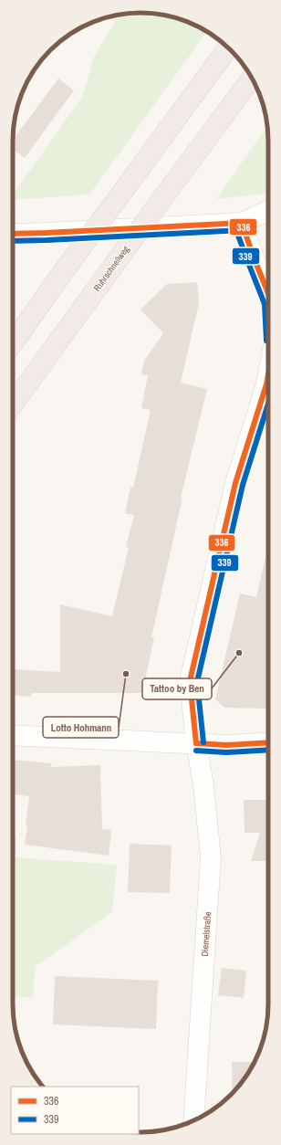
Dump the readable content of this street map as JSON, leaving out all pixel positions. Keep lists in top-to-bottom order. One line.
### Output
{"streets":{"highway":["Ruhrschnellweg"],"street":["Diemelstraße"]},"places":["Tattoo by Ben","Lotto Hohmann"],"lines":["transit line 336","transit line 339"],"legend":["336","339"]}
